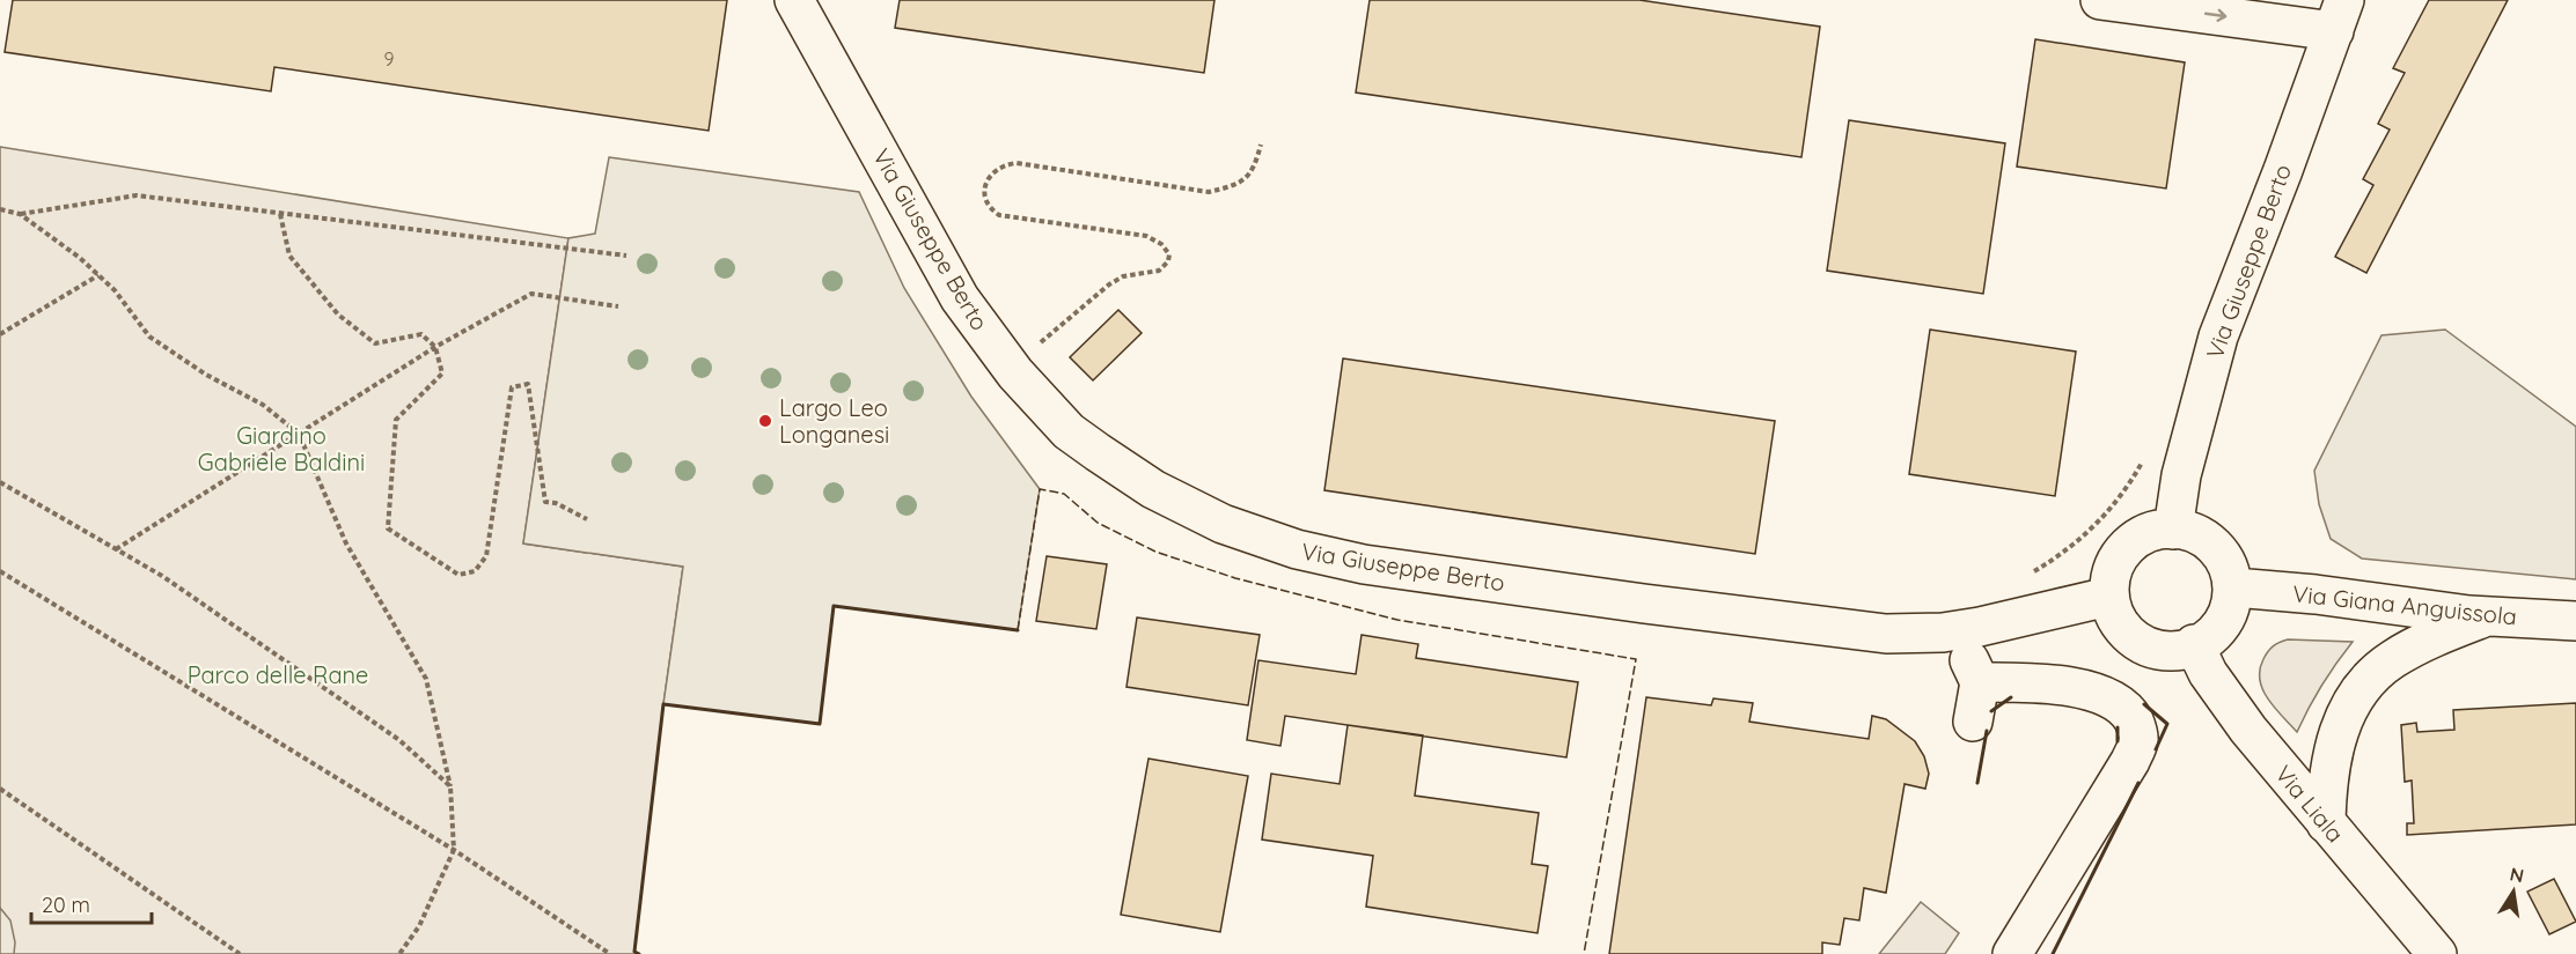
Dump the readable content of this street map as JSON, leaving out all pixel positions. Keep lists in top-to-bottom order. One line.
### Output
{"streets":{"street":["Via Giuseppe Berto","Via Giana Anguissola","Via Liala"]},"crossings":[["Via Giuseppe Berto","Via Giana Anguissola"],["Via Giuseppe Berto","Via Liala"],["Via Giana Anguissola","Via Liala"]],"parks":["Giardino Gabriele Baldini","Parco delle Rane"],"places":["Largo Leo Longanesi"],"house_numbers":["9"],"scale_bar":"20 m","north":"top"}
